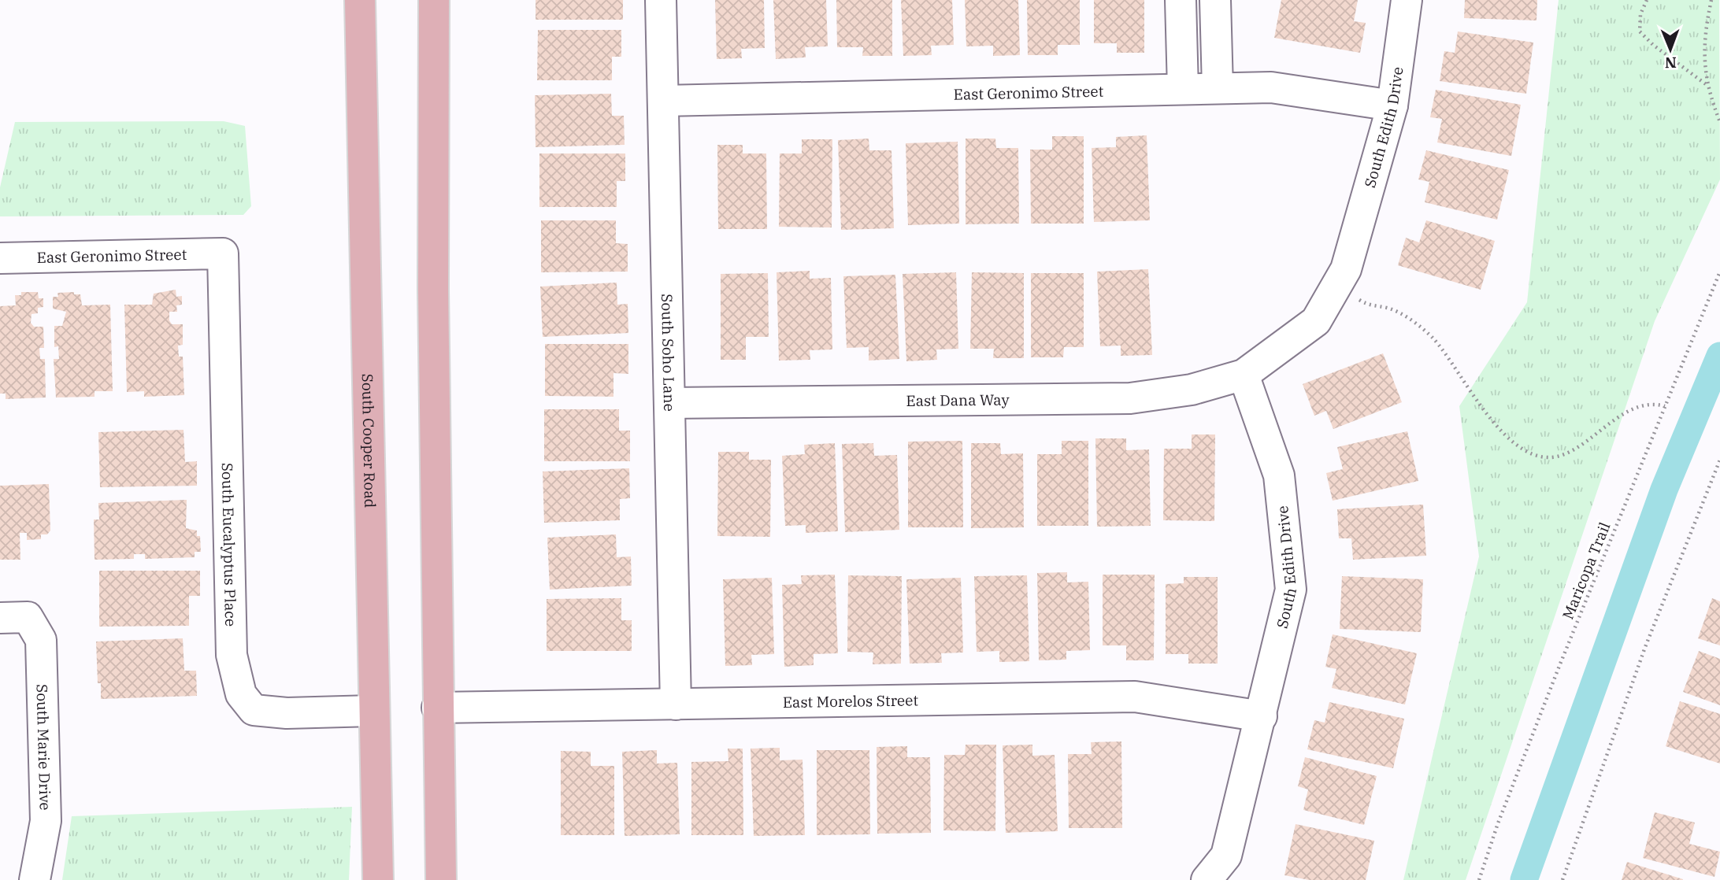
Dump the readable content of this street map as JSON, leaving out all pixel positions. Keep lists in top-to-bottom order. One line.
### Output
{"streets":{"main road":["South Cooper Road"],"street":["East Geronimo Street","South Edith Drive","South Soho Lane","East Dana Way","South Eucalyptus Place","East Morelos Street","South Marie Drive"],"path":["Maricopa Trail"]},"crossings":[["East Geronimo Street","South Edith Drive"],["East Geronimo Street","South Soho Lane"],["East Geronimo Street","South Eucalyptus Place"],["South Edith Drive","East Dana Way"],["South Edith Drive","East Morelos Street"],["South Soho Lane","East Dana Way"],["South Soho Lane","East Morelos Street"],["South Cooper Road","South Eucalyptus Place"]],"north":"bottom"}
